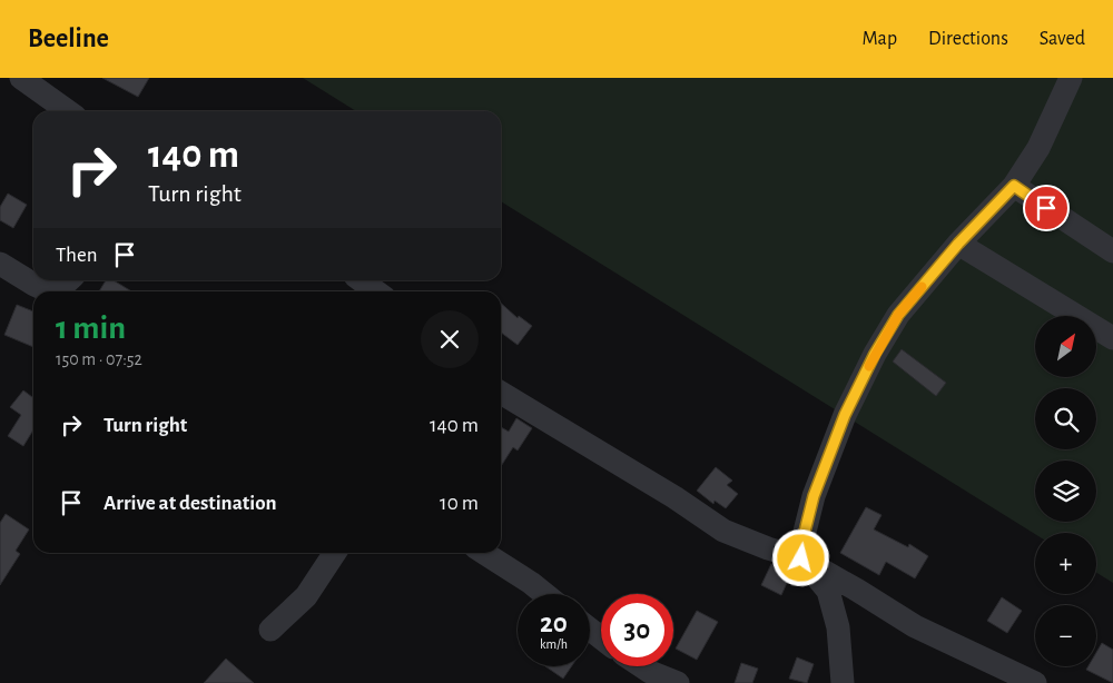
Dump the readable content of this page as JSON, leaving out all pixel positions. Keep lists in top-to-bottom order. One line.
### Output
{"north":"top right","page":{"header":"Beeline","nav":["Map","Directions","Saved"],"turn":["140 m","Turn right"],"then":"Then","heading":["1 min","150 m · 07:52"],"map_buttons":["+","−"],"list":[{"name":"Turn right","value":"140 m"},{"name":"Arrive at destination","value":"10 m"}],"speed":"20 km/h","limit":"30"}}
